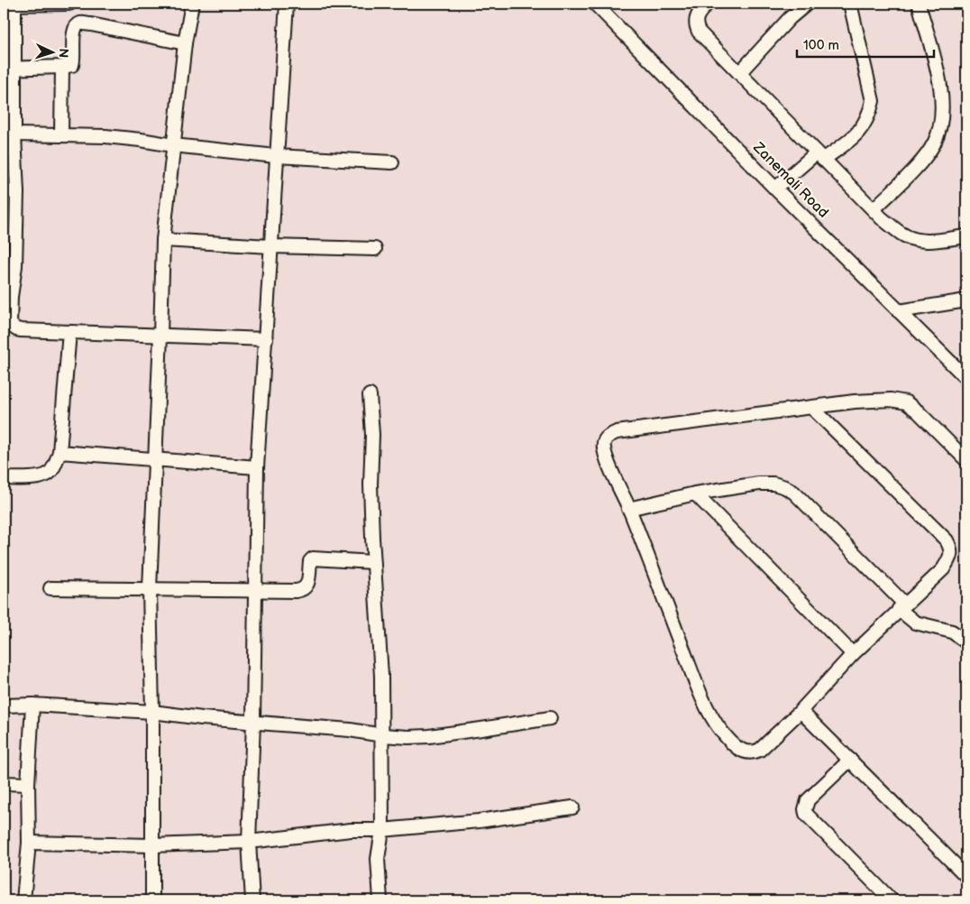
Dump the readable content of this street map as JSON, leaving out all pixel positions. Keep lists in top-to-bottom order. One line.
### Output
{"streets":{"street":["Zanemali Road"]},"scale_bar":"100 m","north":"right"}
